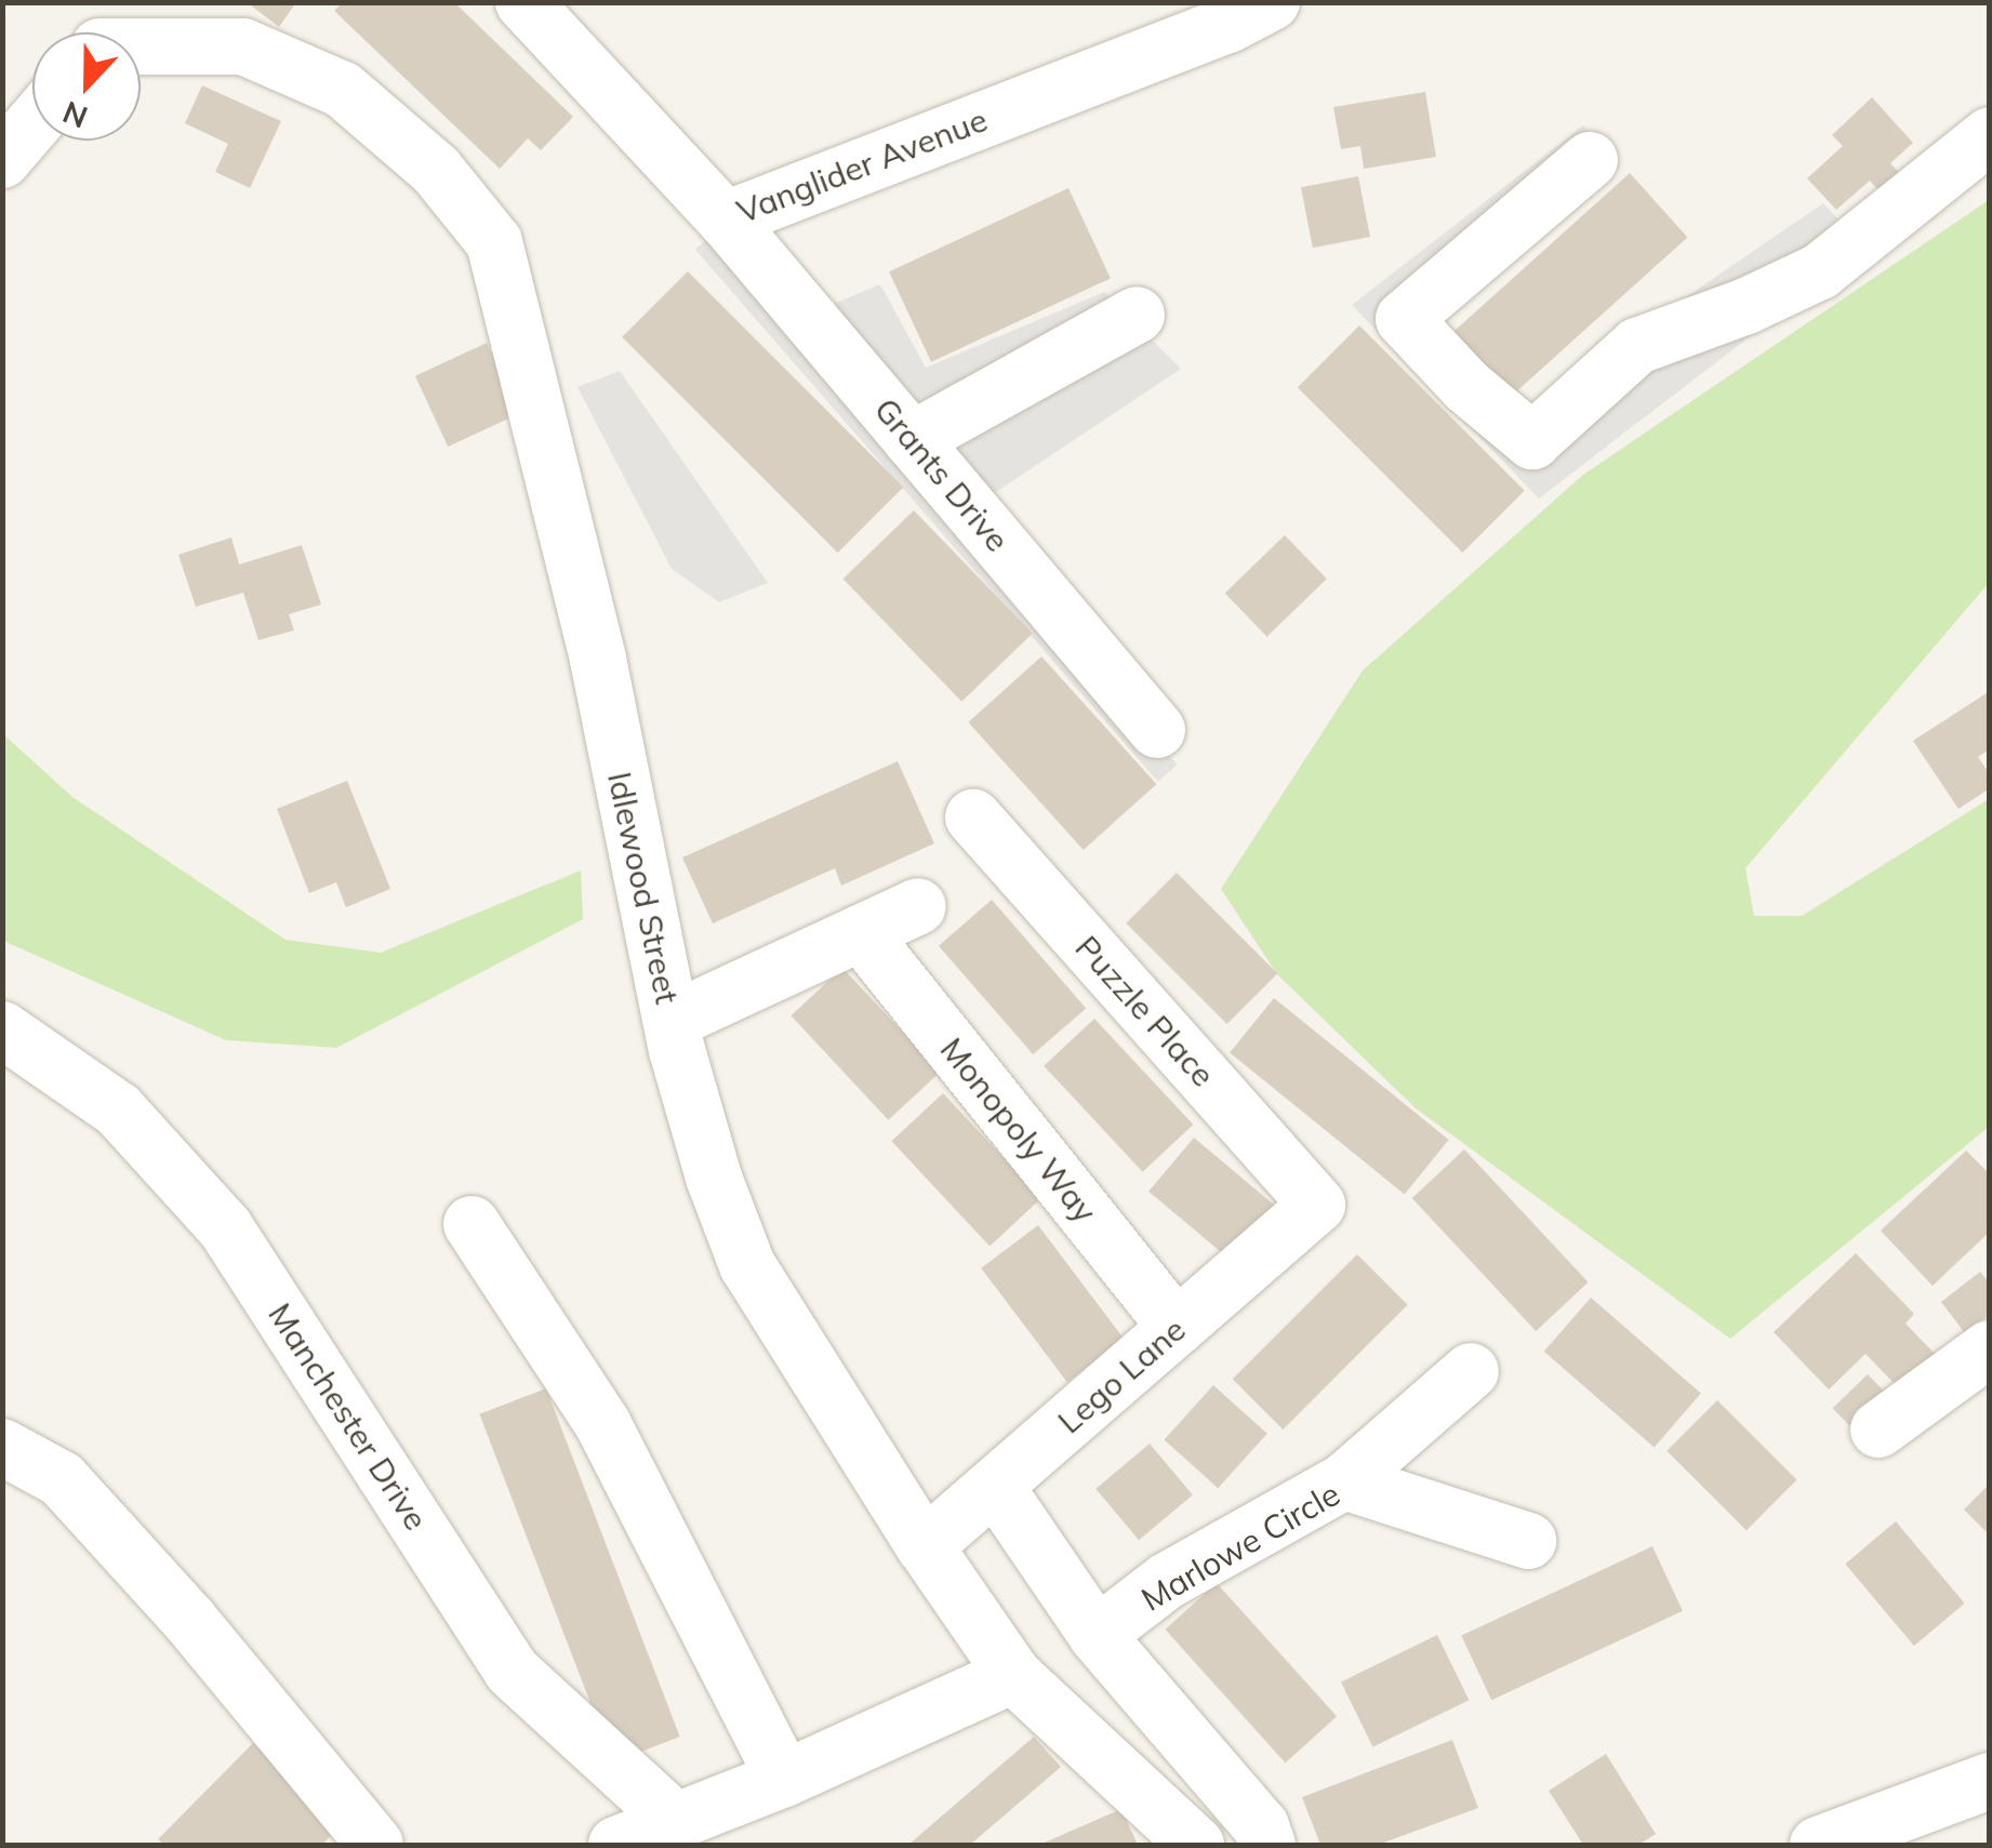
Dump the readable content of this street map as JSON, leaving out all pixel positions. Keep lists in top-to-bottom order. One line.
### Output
{"streets":{"street":["Vanglider Avenue","Grants Drive","Idlewood Street","Puzzle Place","Monopoly Way","Lego Lane","Manchester Drive","Marlowe Circle"]},"crossings":[["Vanglider Avenue","Grants Drive"],["Idlewood Street","Lego Lane"],["Puzzle Place","Lego Lane"],["Monopoly Way","Lego Lane"]],"north":"bottom"}
